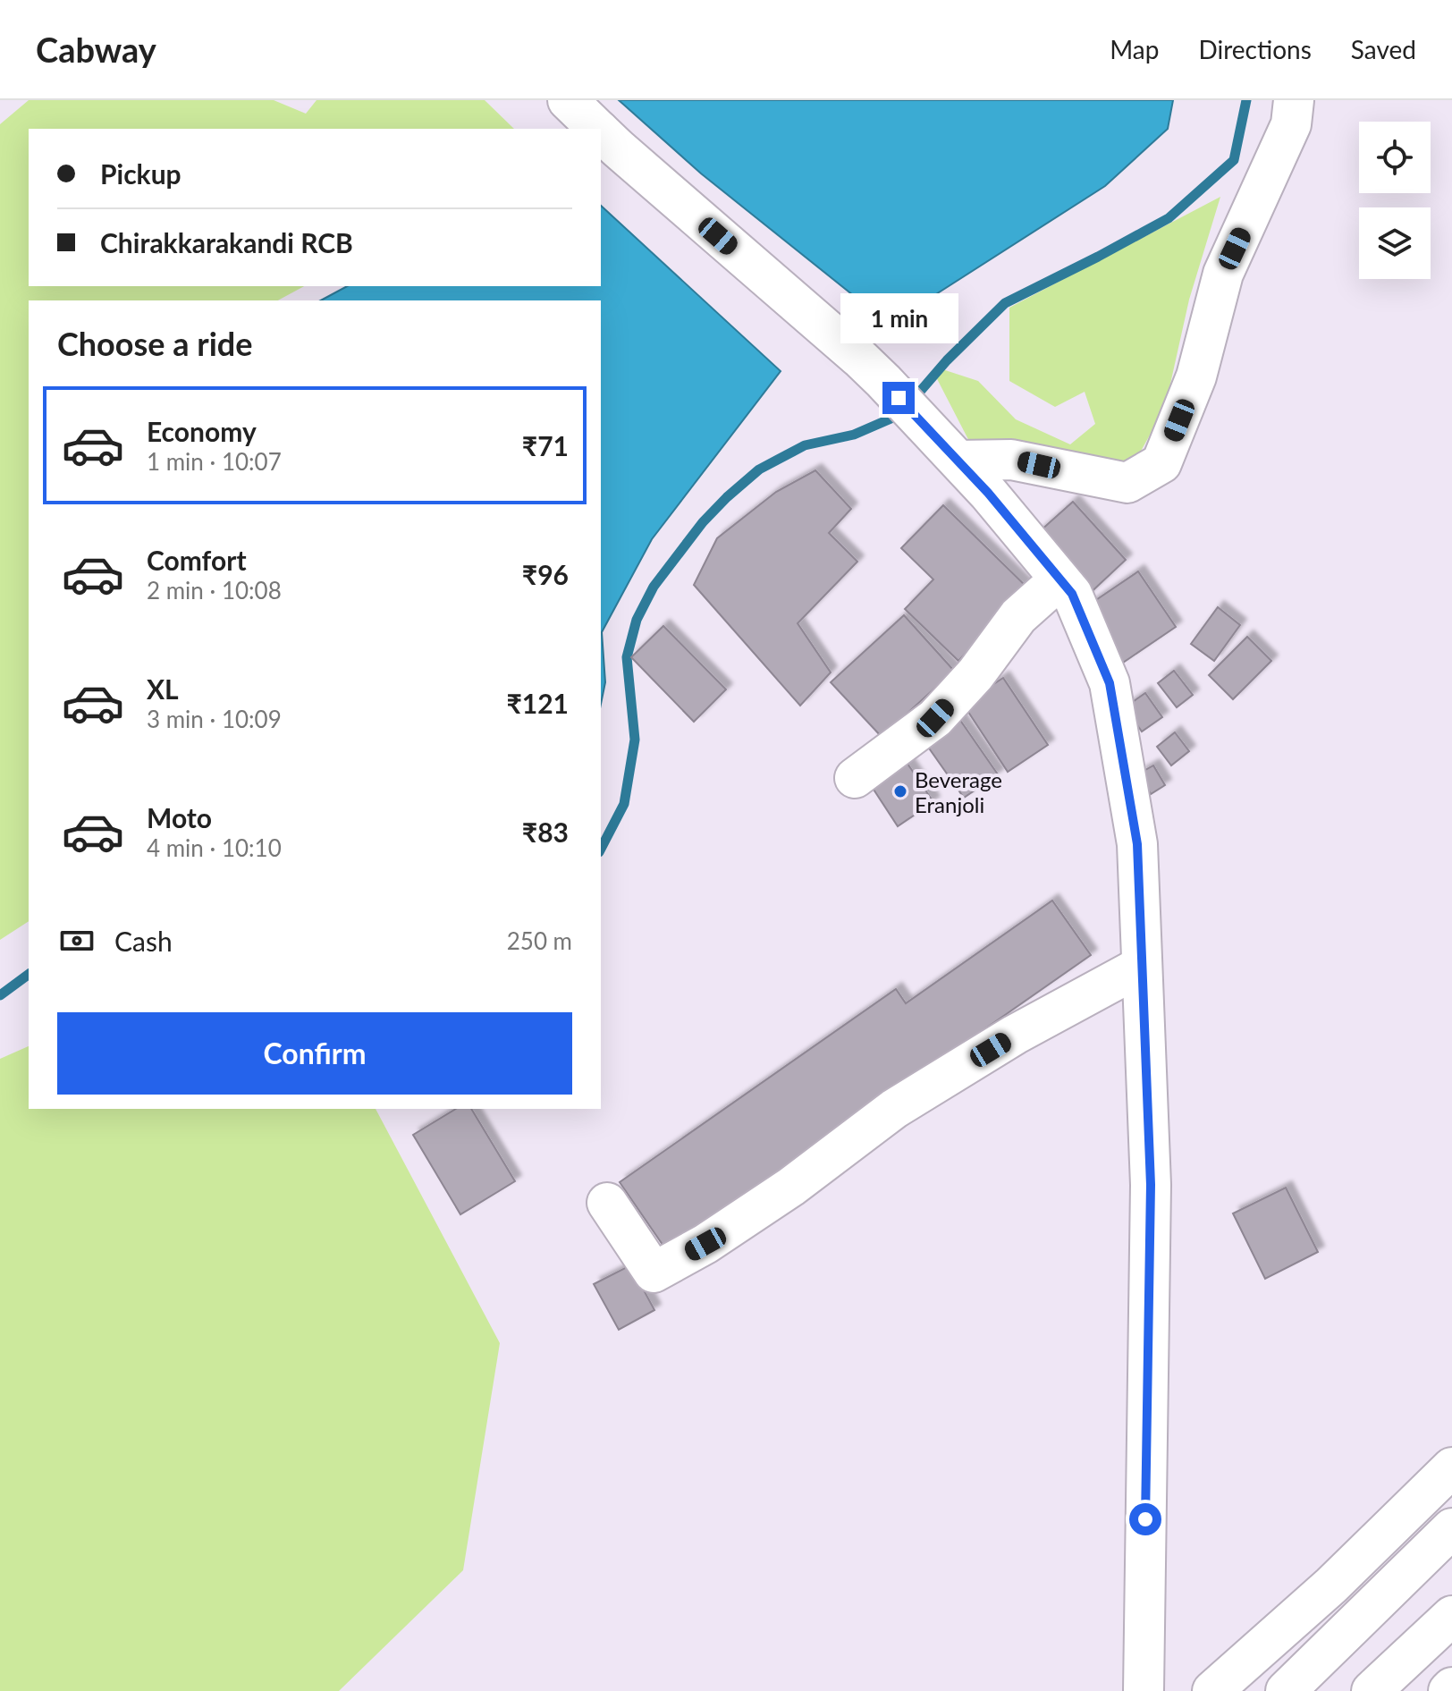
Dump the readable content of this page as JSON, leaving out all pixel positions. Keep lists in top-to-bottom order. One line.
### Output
{"places":["Beverage Eranjoli"],"page":{"header":"Cabway","nav":["Map","Directions","Saved"],"banner":["Pickup","Chirakkarakandi RCB"],"bubble":"1 min","heading":"Choose a ride","list":[{"name":"Economy","note":"1 min · 10:07","value":"₹71"},{"name":"Comfort","note":"2 min · 10:08","value":"₹96"},{"name":"XL","note":"3 min · 10:09","value":"₹121"},{"name":"Moto","note":"4 min · 10:10","value":"₹83"}],"pay":["Cash","250 m"],"buttons":"Confirm"}}
